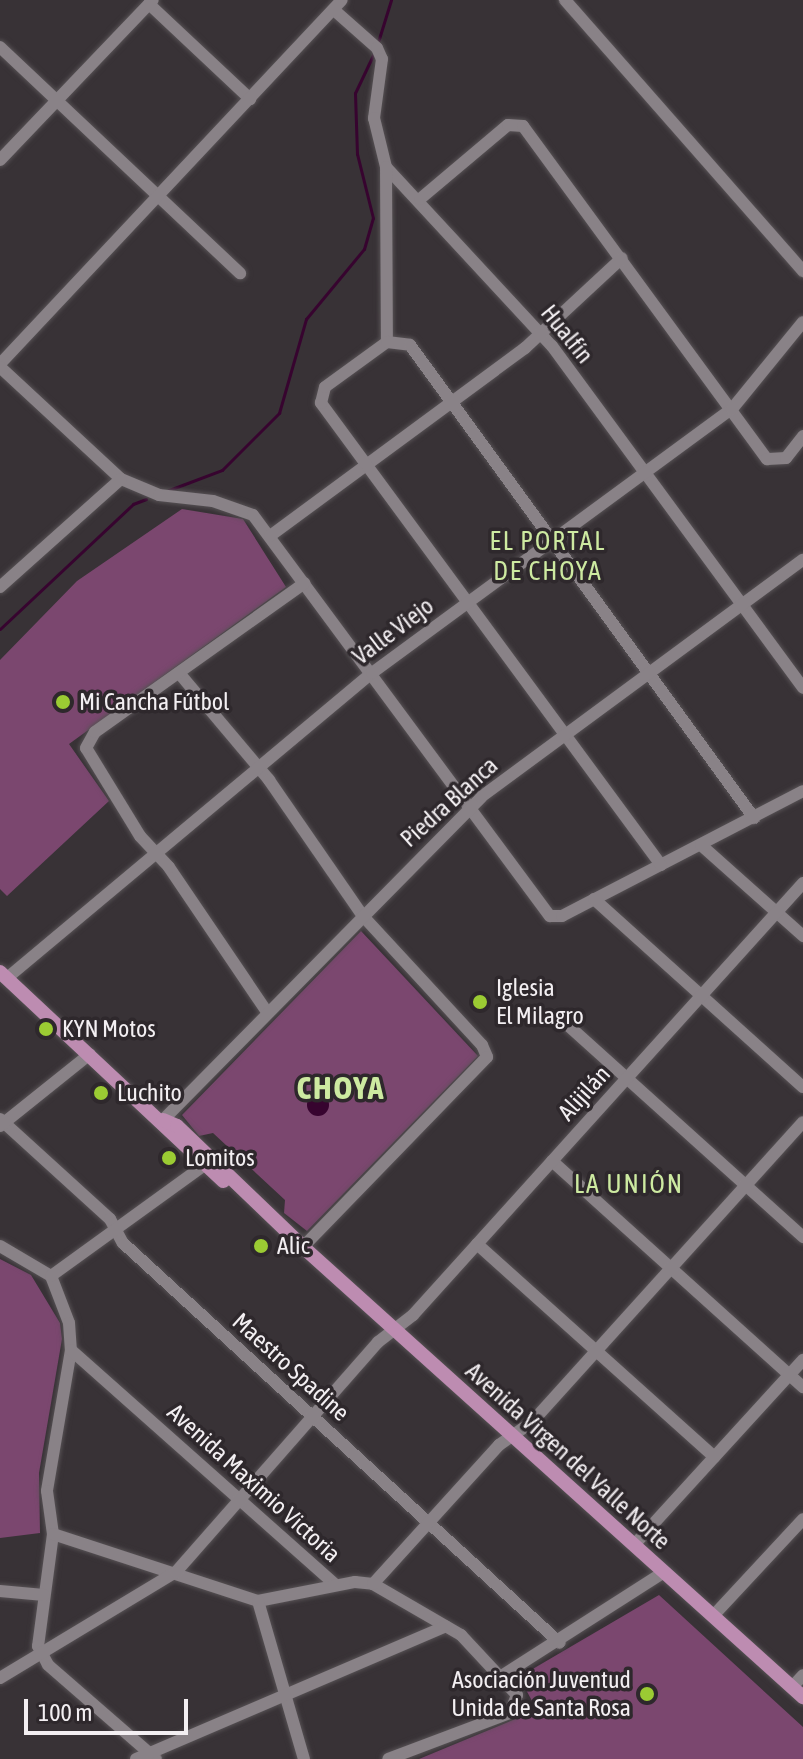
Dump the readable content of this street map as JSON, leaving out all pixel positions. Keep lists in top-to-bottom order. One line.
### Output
{"streets":{"main road":["Avenida Virgen del Valle Norte"],"street":["Hualfín","Valle Viejo","Piedra Blanca","Alijilán","Maestro Spadine","Avenida Maximio Victoria"]},"crossings":[["Hualfín","Valle Viejo"],["Hualfín","Piedra Blanca"],["Valle Viejo","Avenida Virgen del Valle Norte"],["Piedra Blanca","Avenida Virgen del Valle Norte"],["Alijilán","Maestro Spadine"],["Alijilán","Avenida Virgen del Valle Norte"],["Alijilán","Avenida Maximio Victoria"]],"districts":["EL PORTAL DE CHOYA","CHOYA","LA UNIÓN"],"places":["Mi Cancha Fútbol","Iglesia El Milagro","KYN Motos","Luchito","Lomitos","Alic","Asociación Juventud Unida de Santa Rosa"],"scale_bar":"100 m"}
